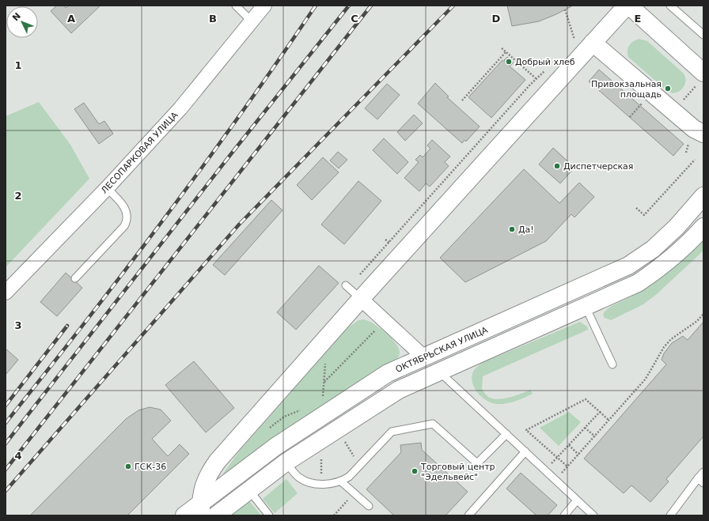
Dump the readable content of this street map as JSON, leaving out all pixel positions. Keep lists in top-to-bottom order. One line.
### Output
{"streets":{"main road":["ОКТЯБРЬСКАЯ УЛИЦА"],"street":["ЛЕСОПАРКОВАЯ УЛИЦА"]},"places":["Добрый хлеб","Привокзальная площадь","Диспетчерская","Да!","ГСК-36","Торговый центр \"Эдельвейс\""],"north":"top left","grid":{"columns":["A","B","C","D","E"],"rows":["1","2","3","4"]}}
